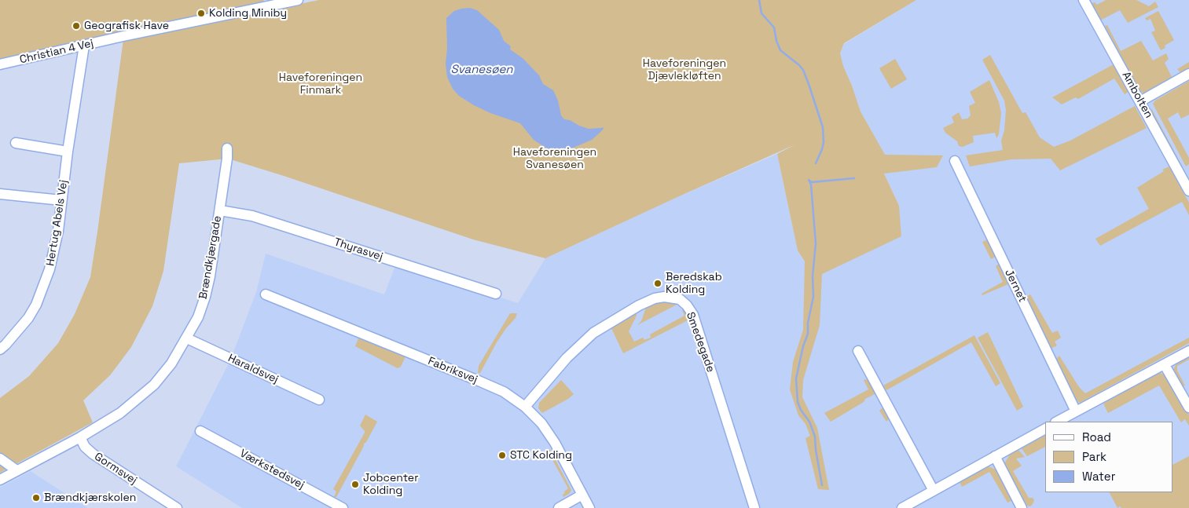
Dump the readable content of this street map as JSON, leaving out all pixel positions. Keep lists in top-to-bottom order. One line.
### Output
{"streets":{"street":["Christian 4 Vej","Ambolten","Hertug Abels Vej","Thyrasvej","Brændkjærgade","Jernet","Smedegade","Haraldsvej","Fabriksvej","Gormsvej","Værkstedsvej"]},"crossings":[["Christian 4 Vej","Hertug Abels Vej"],["Thyrasvej","Brændkjærgade"],["Brændkjærgade","Haraldsvej"],["Brændkjærgade","Gormsvej"],["Smedegade","Fabriksvej"]],"water":["Svanesøen"],"parks":["Haveforeningen Djævlekløften","Haveforeningen Finmark","Haveforeningen Svanesøen"],"places":["Kolding Miniby","Geografisk Have","Beredskab Kolding","STC Kolding","Jobcenter Kolding","Brændkjærskolen"],"legend":["Road","Park","Water"]}
